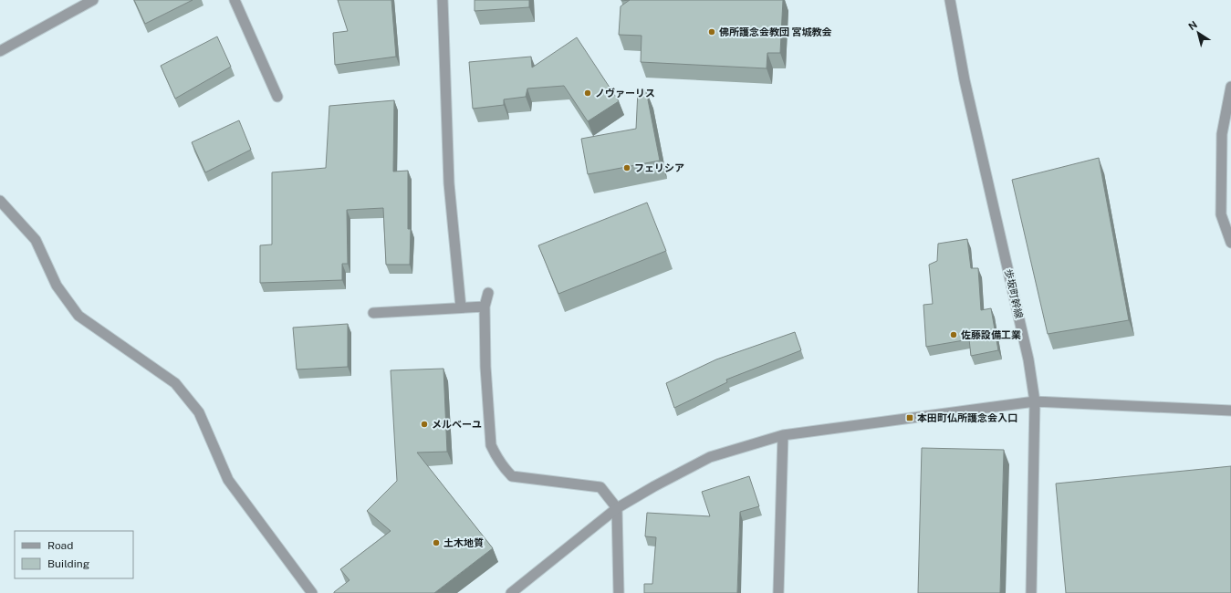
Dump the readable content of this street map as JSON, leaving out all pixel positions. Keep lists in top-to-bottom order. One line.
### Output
{"streets":{"street":["歩坂町幹線"]},"places":{"other":["佛所護念会教団 宮城教会","ノヴァーリス","フェリシア","佐藤設備工業","メルベーユ","土木地質"],"transit":["本田町仏所護念会入口"]},"legend":["Road","Building"],"north":"top left"}
